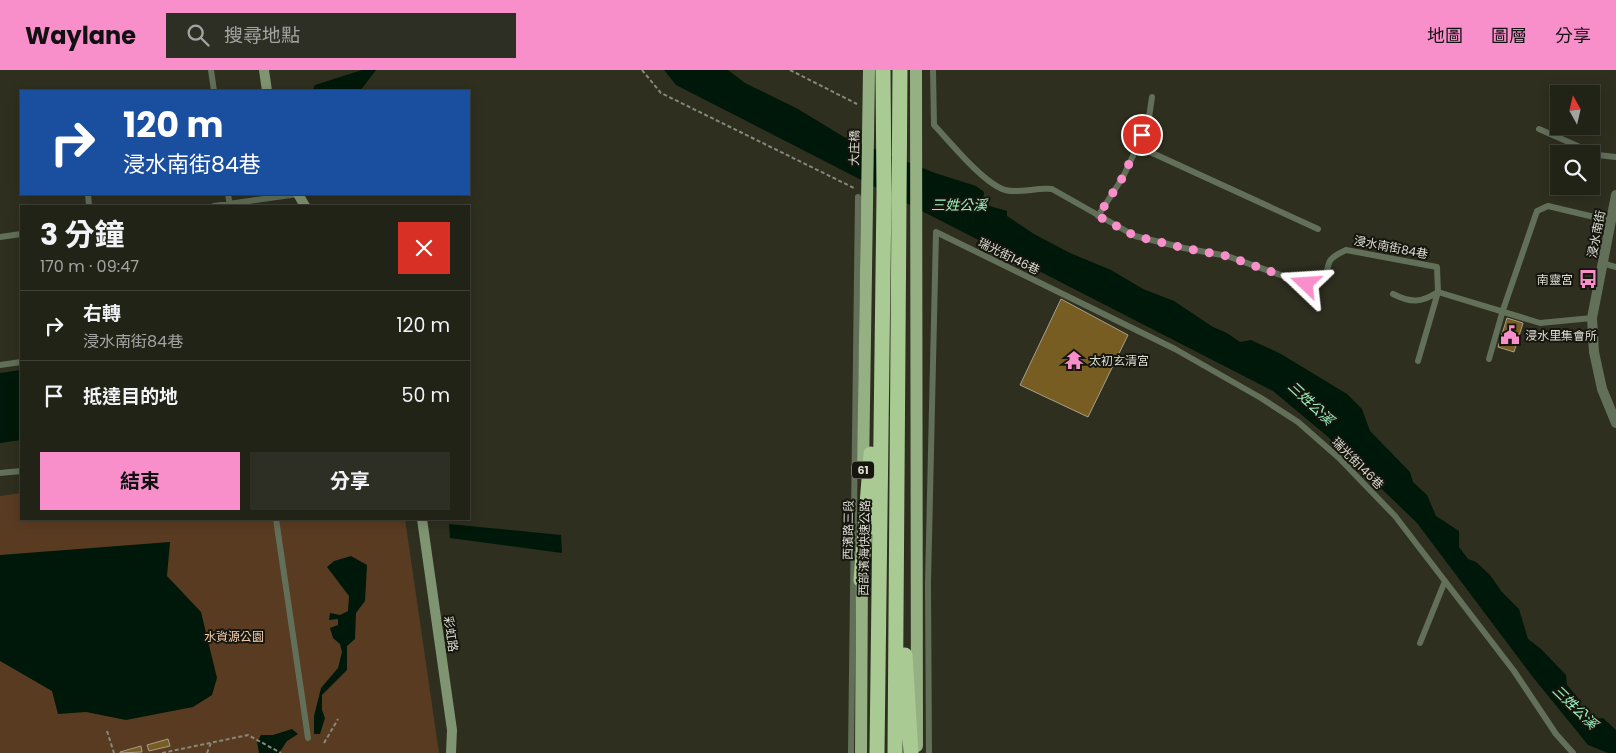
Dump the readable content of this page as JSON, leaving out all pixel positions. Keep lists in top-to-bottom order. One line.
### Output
{"streets":{"highway":["61","西部濱海快速公路"],"main road":["大庄橋","西濱路三段"],"street":["浸水南街","彩虹路"],"lane":["浸水南街84巷","瑞光街146巷"]},"crossings":[["大庄橋","西濱路三段"]],"water":["三姓公溪"],"parks":["水資源公園"],"places":{"bus stop":["南靈宮"],"public building":["浸水里集會所"],"temple":["太初玄清宮"]},"north":"top","page":{"header":"Waylane","search":"搜尋地點","nav":["地圖","圖層","分享"],"turn":["120 m","浸水南街84巷"],"heading":["3 分鐘","170 m · 09:47"],"list":[{"name":"右轉","note":"浸水南街84巷","value":"120 m"},{"name":"抵達目的地","value":"50 m"}],"buttons":["結束","分享"]}}
